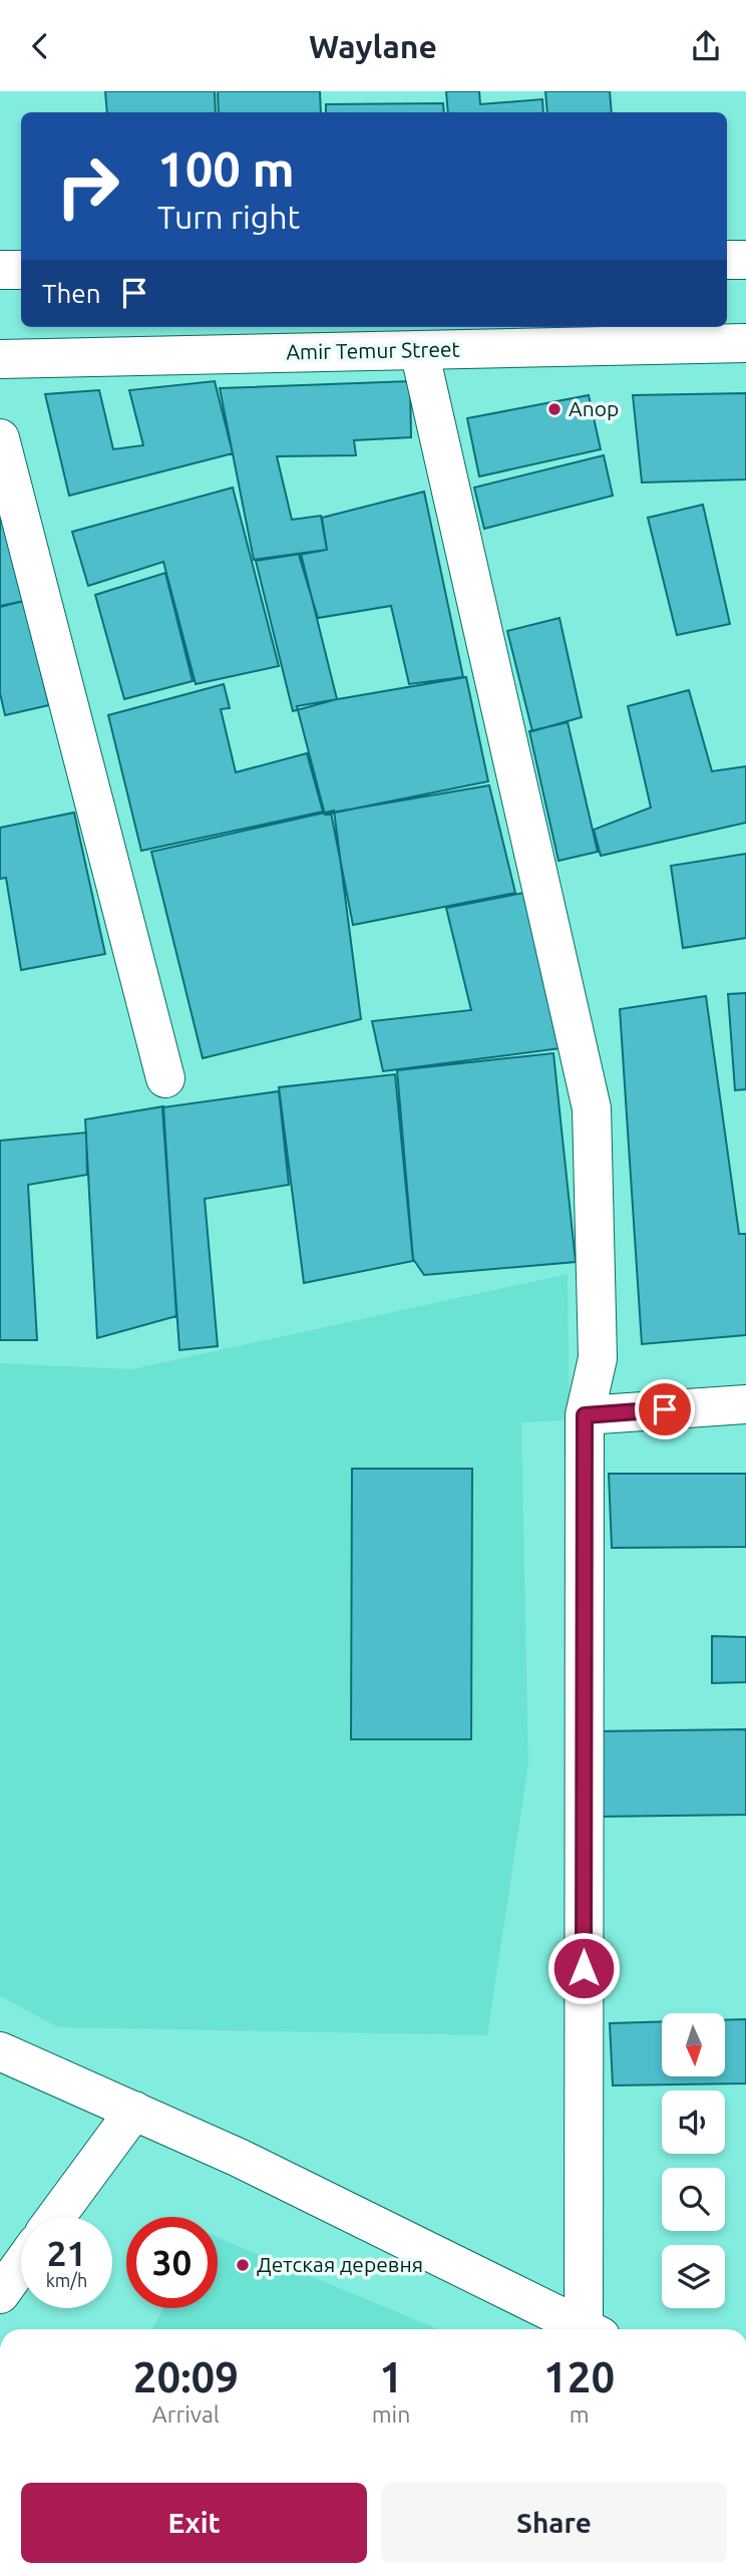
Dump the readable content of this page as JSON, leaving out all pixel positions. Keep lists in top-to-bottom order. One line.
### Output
{"streets":{"street":["Amir Temur Street"]},"places":["Anop","Детская деревня"],"north":"bottom","page":{"header":"Waylane","turn":["100 m","Turn right"],"then":"Then","speed":"21 km/h","limit":"30","eta":["20:09","Arrival","1","min","120","m"],"buttons":["Exit","Share"]}}
